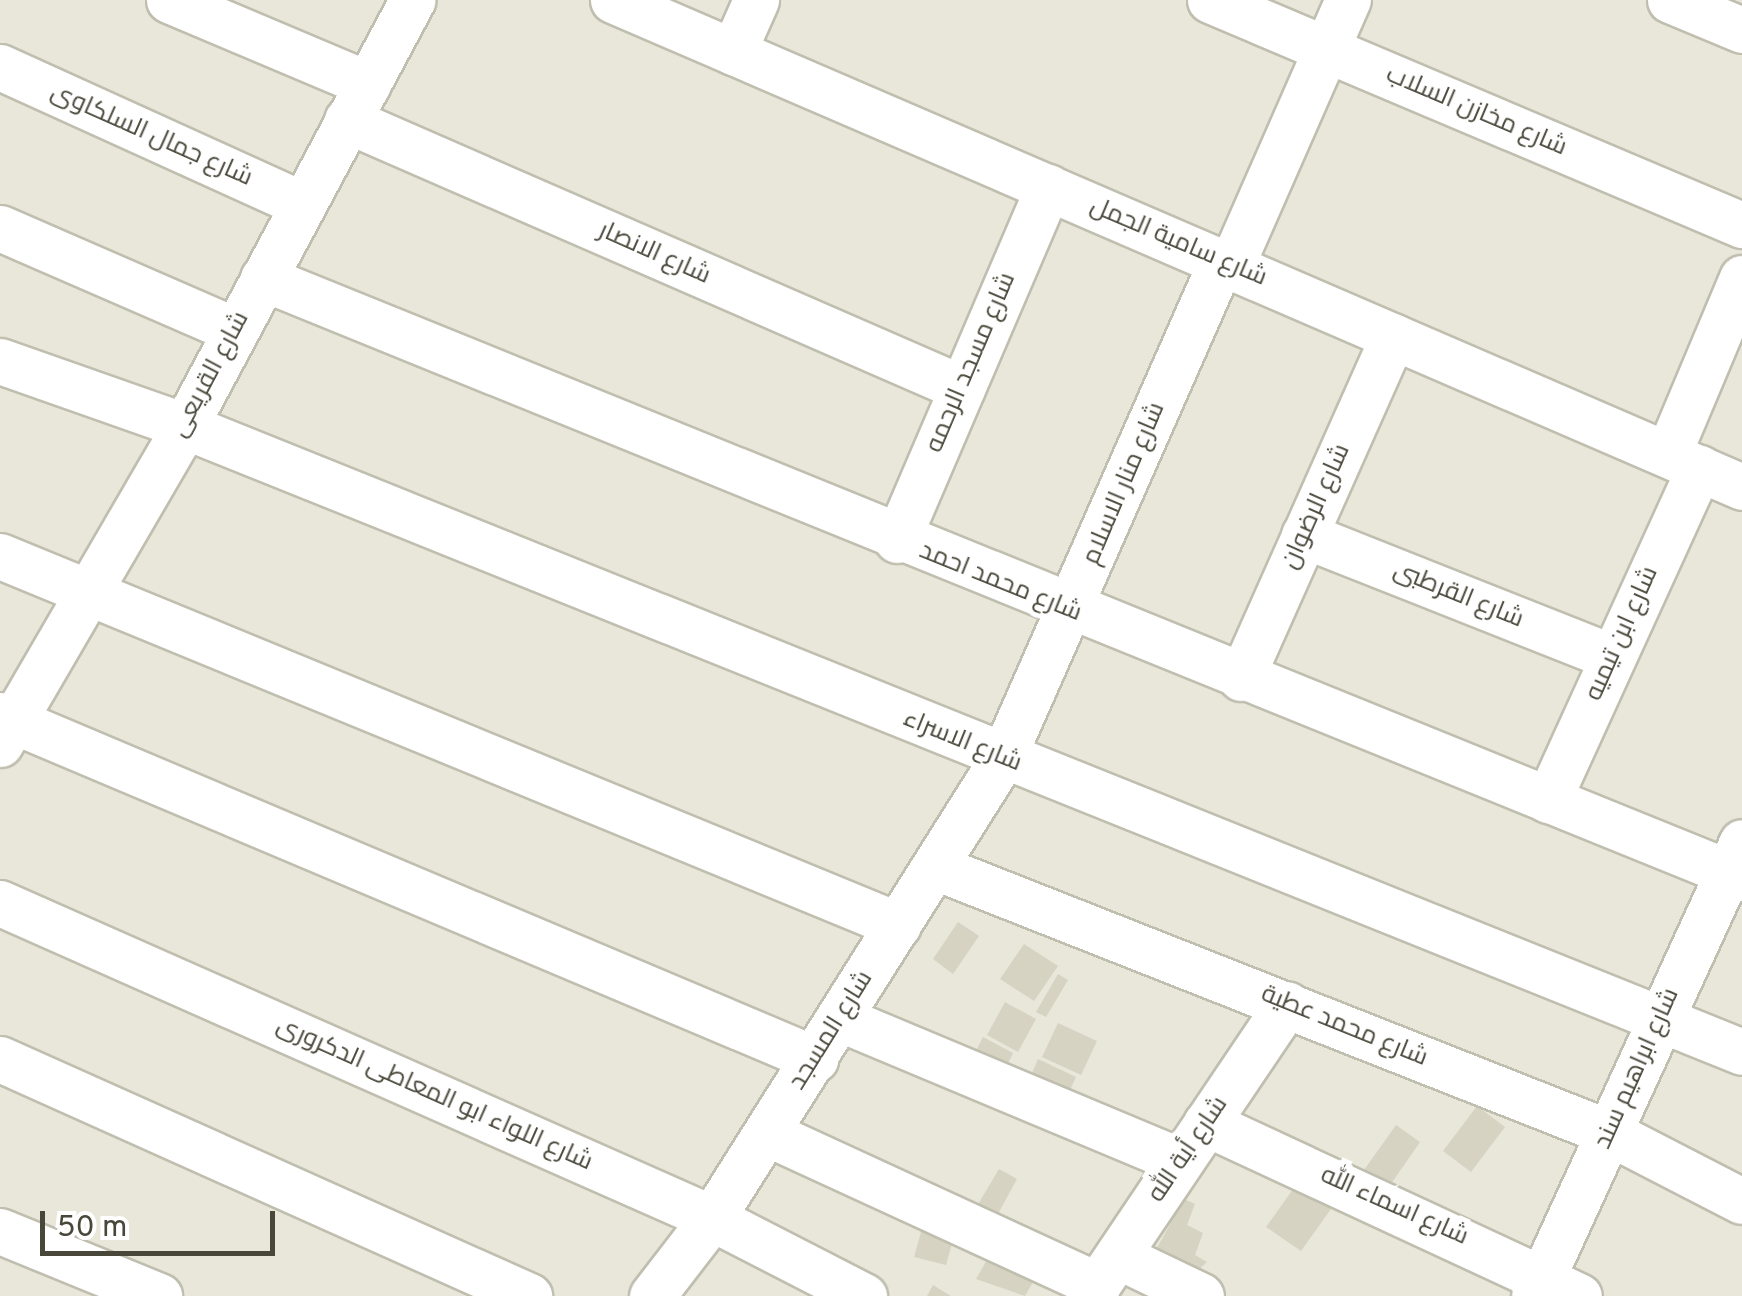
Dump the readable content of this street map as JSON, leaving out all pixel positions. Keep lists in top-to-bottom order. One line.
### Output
{"streets":{"street":["شارع مخازن السلاب","شارع جمال السلكاوى","شارع سامية الجمل","شارع الانصار","شارع مسجد الرحمه","شارع القريعى","شارع منار الاسلام","شارع الرضوان","شارع محمد احمد","شارع القرطبى","شارع ابن تيميه","شارع الاسراء","شارع محمد عطية","شارع المسجد","شارع ابراهيم سند","شارع اللواء ابو المعاطى الدكرورى","شارع أية الله","شارع اسماء الله"]},"crossings":[["شارع مخازن السلاب","شارع منار الاسلام"],["شارع جمال السلكاوى","شارع القريعى"],["شارع سامية الجمل","شارع مسجد الرحمه"],["شارع سامية الجمل","شارع منار الاسلام"],["شارع سامية الجمل","شارع الرضوان"],["شارع سامية الجمل","شارع ابن تيميه"],["شارع الانصار","شارع مسجد الرحمه"],["شارع الانصار","شارع القريعى"],["شارع مسجد الرحمه","شارع محمد احمد"],["شارع القريعى","شارع محمد احمد"],["شارع القريعى","شارع الاسراء"],["شارع منار الاسلام","شارع محمد احمد"],["شارع منار الاسلام","شارع الاسراء"],["شارع منار الاسلام","شارع المسجد"],["شارع الرضوان","شارع محمد احمد"],["شارع الرضوان","شارع القرطبى"],["شارع محمد احمد","شارع ابن تيميه"],["شارع محمد احمد","شارع ابراهيم سند"],["شارع القرطبى","شارع ابن تيميه"],["شارع الاسراء","شارع المسجد"],["شارع الاسراء","شارع ابراهيم سند"],["شارع محمد عطية","شارع المسجد"],["شارع محمد عطية","شارع ابراهيم سند"],["شارع محمد عطية","شارع أية الله"],["شارع المسجد","شارع اللواء ابو المعاطى الدكرورى"],["شارع ابراهيم سند","شارع اسماء الله"],["شارع أية الله","شارع اسماء الله"]],"scale_bar":"50 m"}
